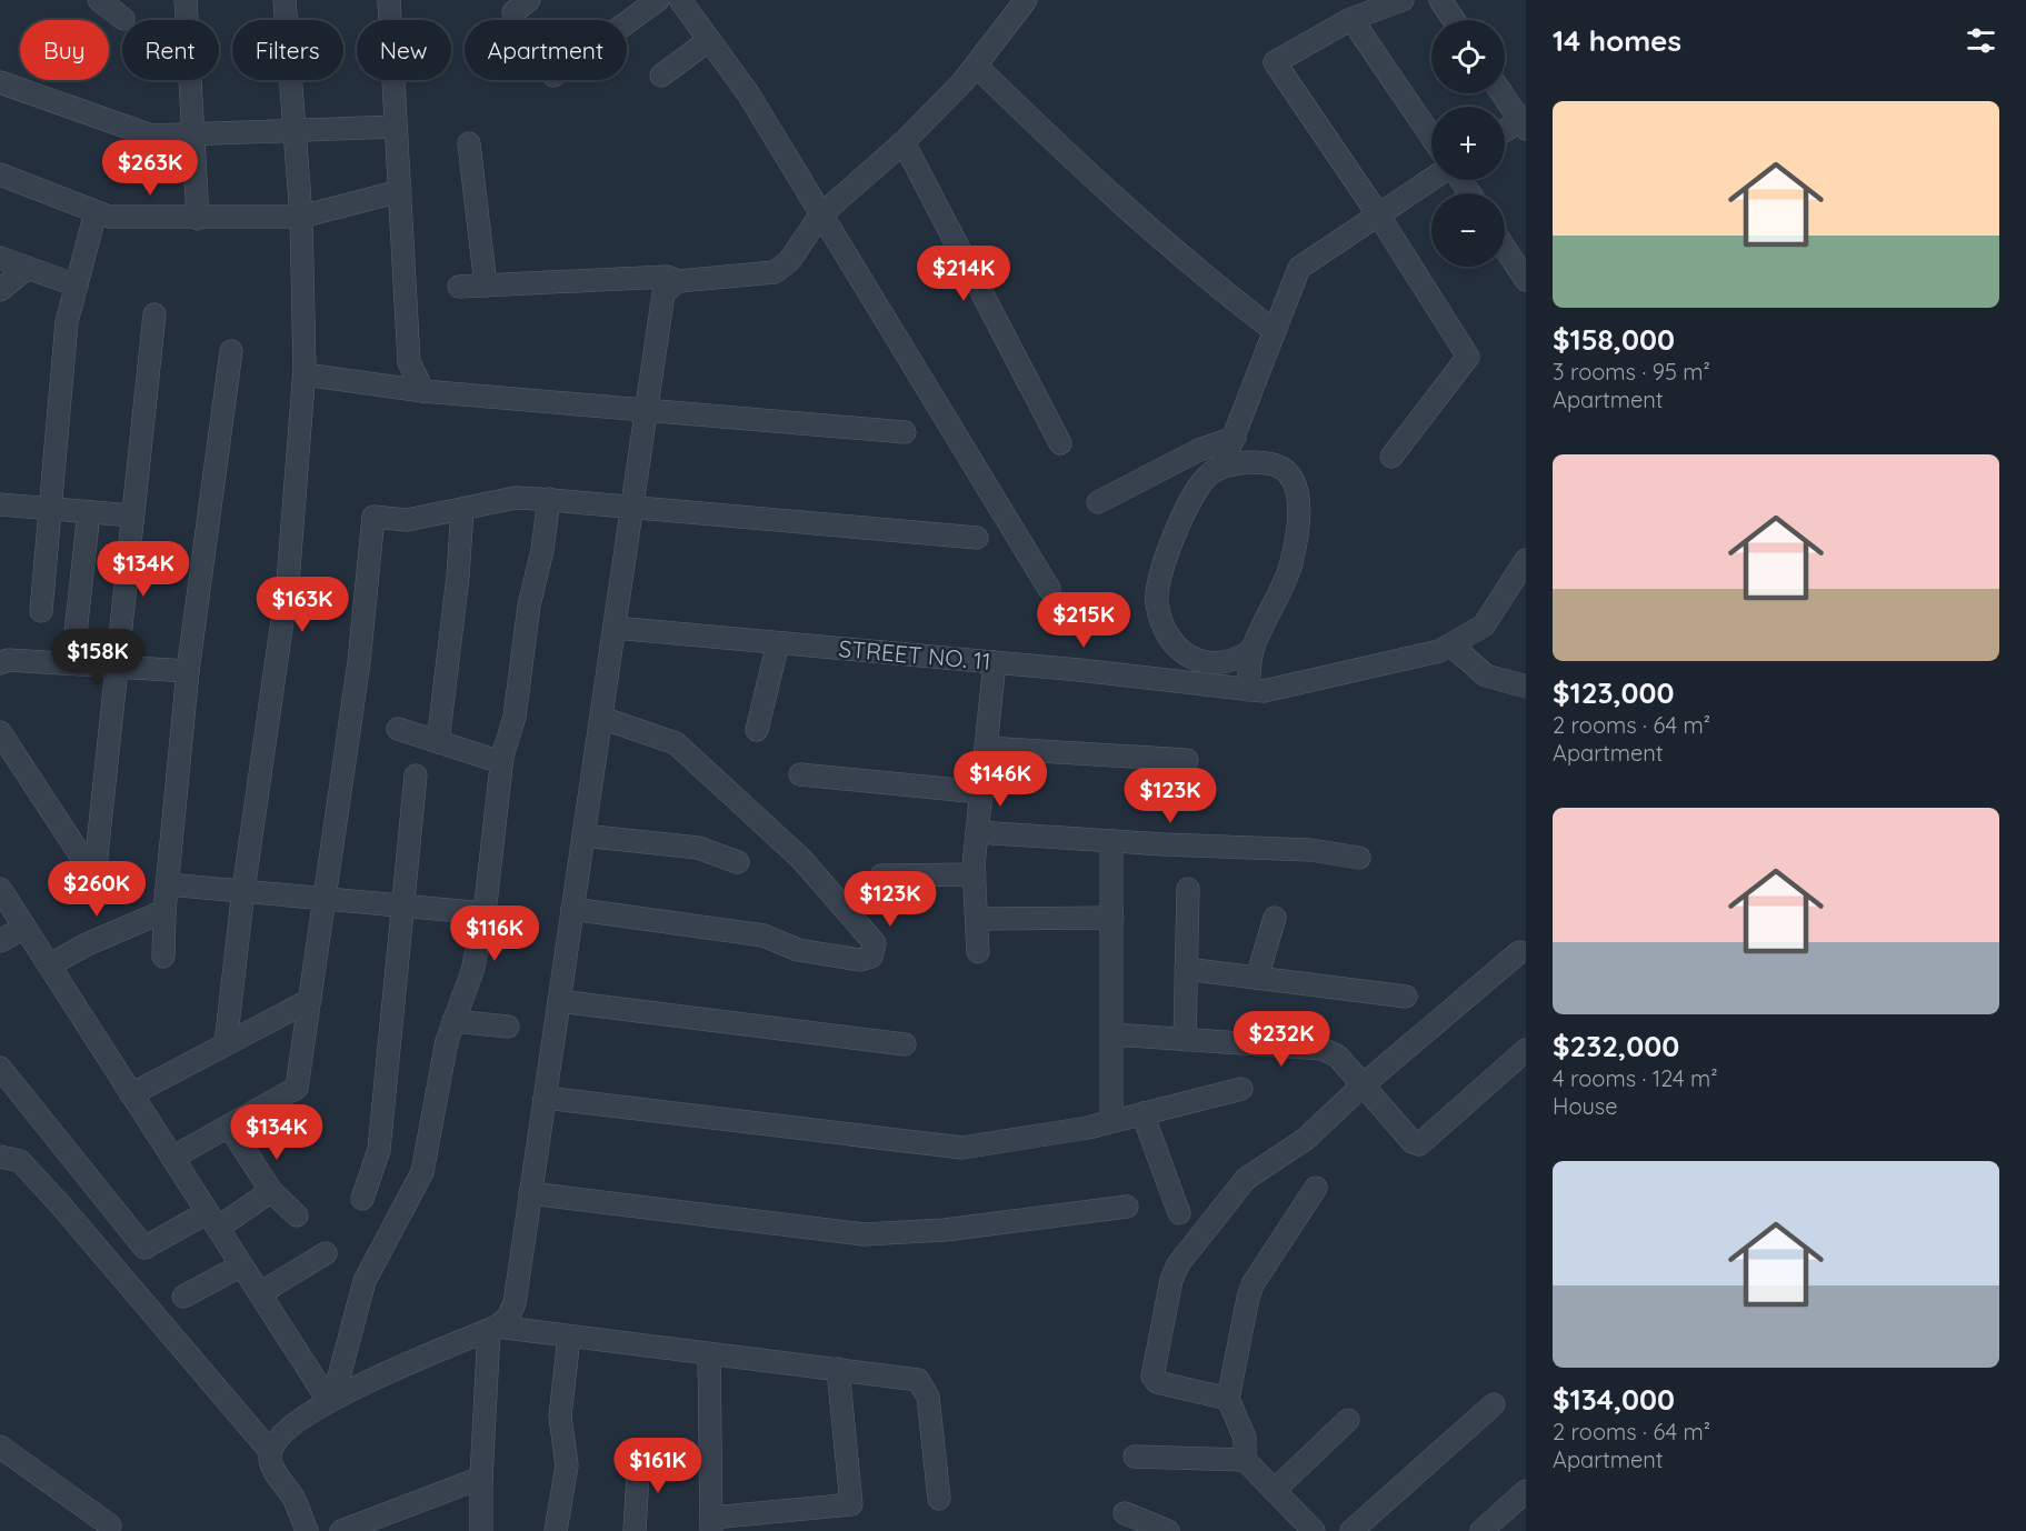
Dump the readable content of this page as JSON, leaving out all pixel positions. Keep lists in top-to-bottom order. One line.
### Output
{"streets":{"street":["STREET NO. 11"]},"page":{"heading":"14 homes","map_buttons":["+","−"],"chip":["Buy","Rent","Filters","New","Apartment"],"list":[{"name":"$158,000","note":"3 rooms · 95 m² · Apartment"},{"name":"$123,000","note":"2 rooms · 64 m² · Apartment"},{"name":"$232,000","note":"4 rooms · 124 m² · House"},{"name":"$134,000","note":"2 rooms · 64 m² · Apartment"}],"price":["$263K","$214K","$134K","$163K","$215K","$158K","$146K","$123K","$260K","$123K","$116K","$232K","$134K","$161K"]}}
